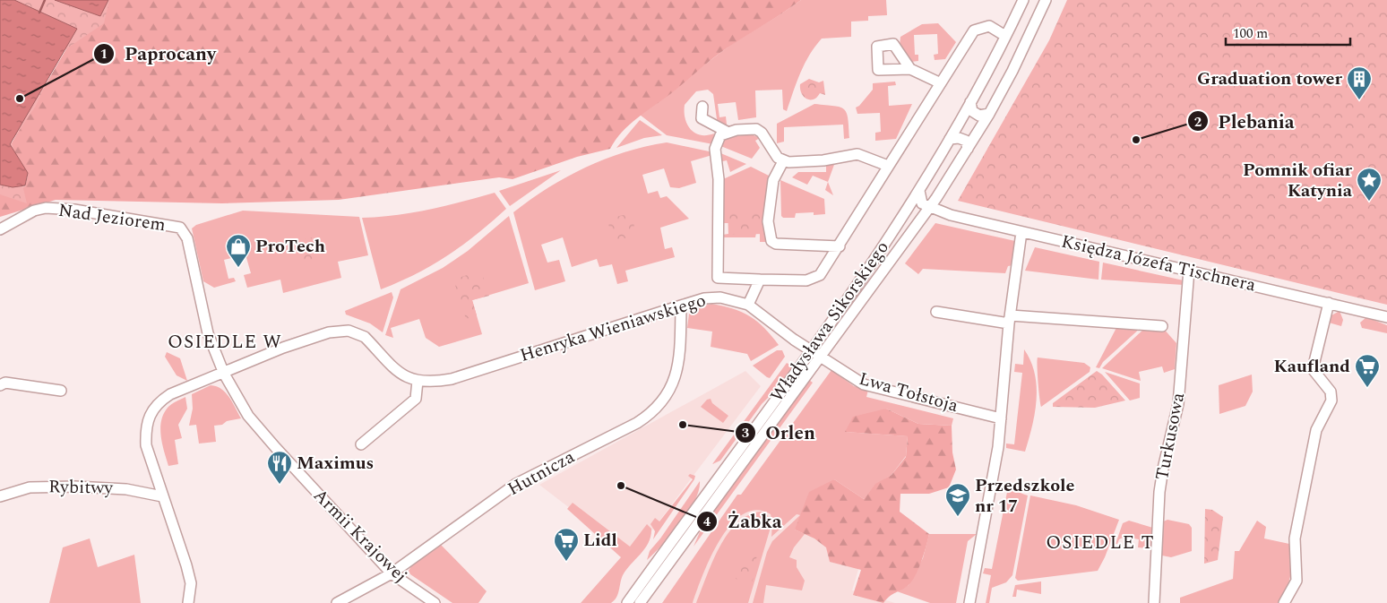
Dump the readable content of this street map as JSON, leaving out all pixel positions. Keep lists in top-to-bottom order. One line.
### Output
{"streets":{"street":["Nad Jeziorem","Księdza Józefa Tischnera","Władysława Sikorskiego","Henryka Wieniawskiego","Lwa Tołstoja","Turkusowa","Hutnicza","Rybitwy","Armii Krajowej"]},"crossings":[["Nad Jeziorem","Armii Krajowej"],["Księdza Józefa Tischnera","Władysława Sikorskiego"],["Księdza Józefa Tischnera","Turkusowa"],["Władysława Sikorskiego","Henryka Wieniawskiego"],["Władysława Sikorskiego","Lwa Tołstoja"],["Henryka Wieniawskiego","Lwa Tołstoja"],["Henryka Wieniawskiego","Hutnicza"],["Hutnicza","Armii Krajowej"]],"districts":["OSIEDLE W","OSIEDLE T"],"places":{"other":["Paprocany","Plebania","Orlen","Żabka"],"building":["Graduation tower"],"place":["Pomnik ofiar Katynia"],"shop":["ProTech"],"supermarket":["Kaufland","Lidl"],"restaurant":["Maximus"],"school or university":["Przedszkole nr 17"]},"scale_bar":"100 m"}
